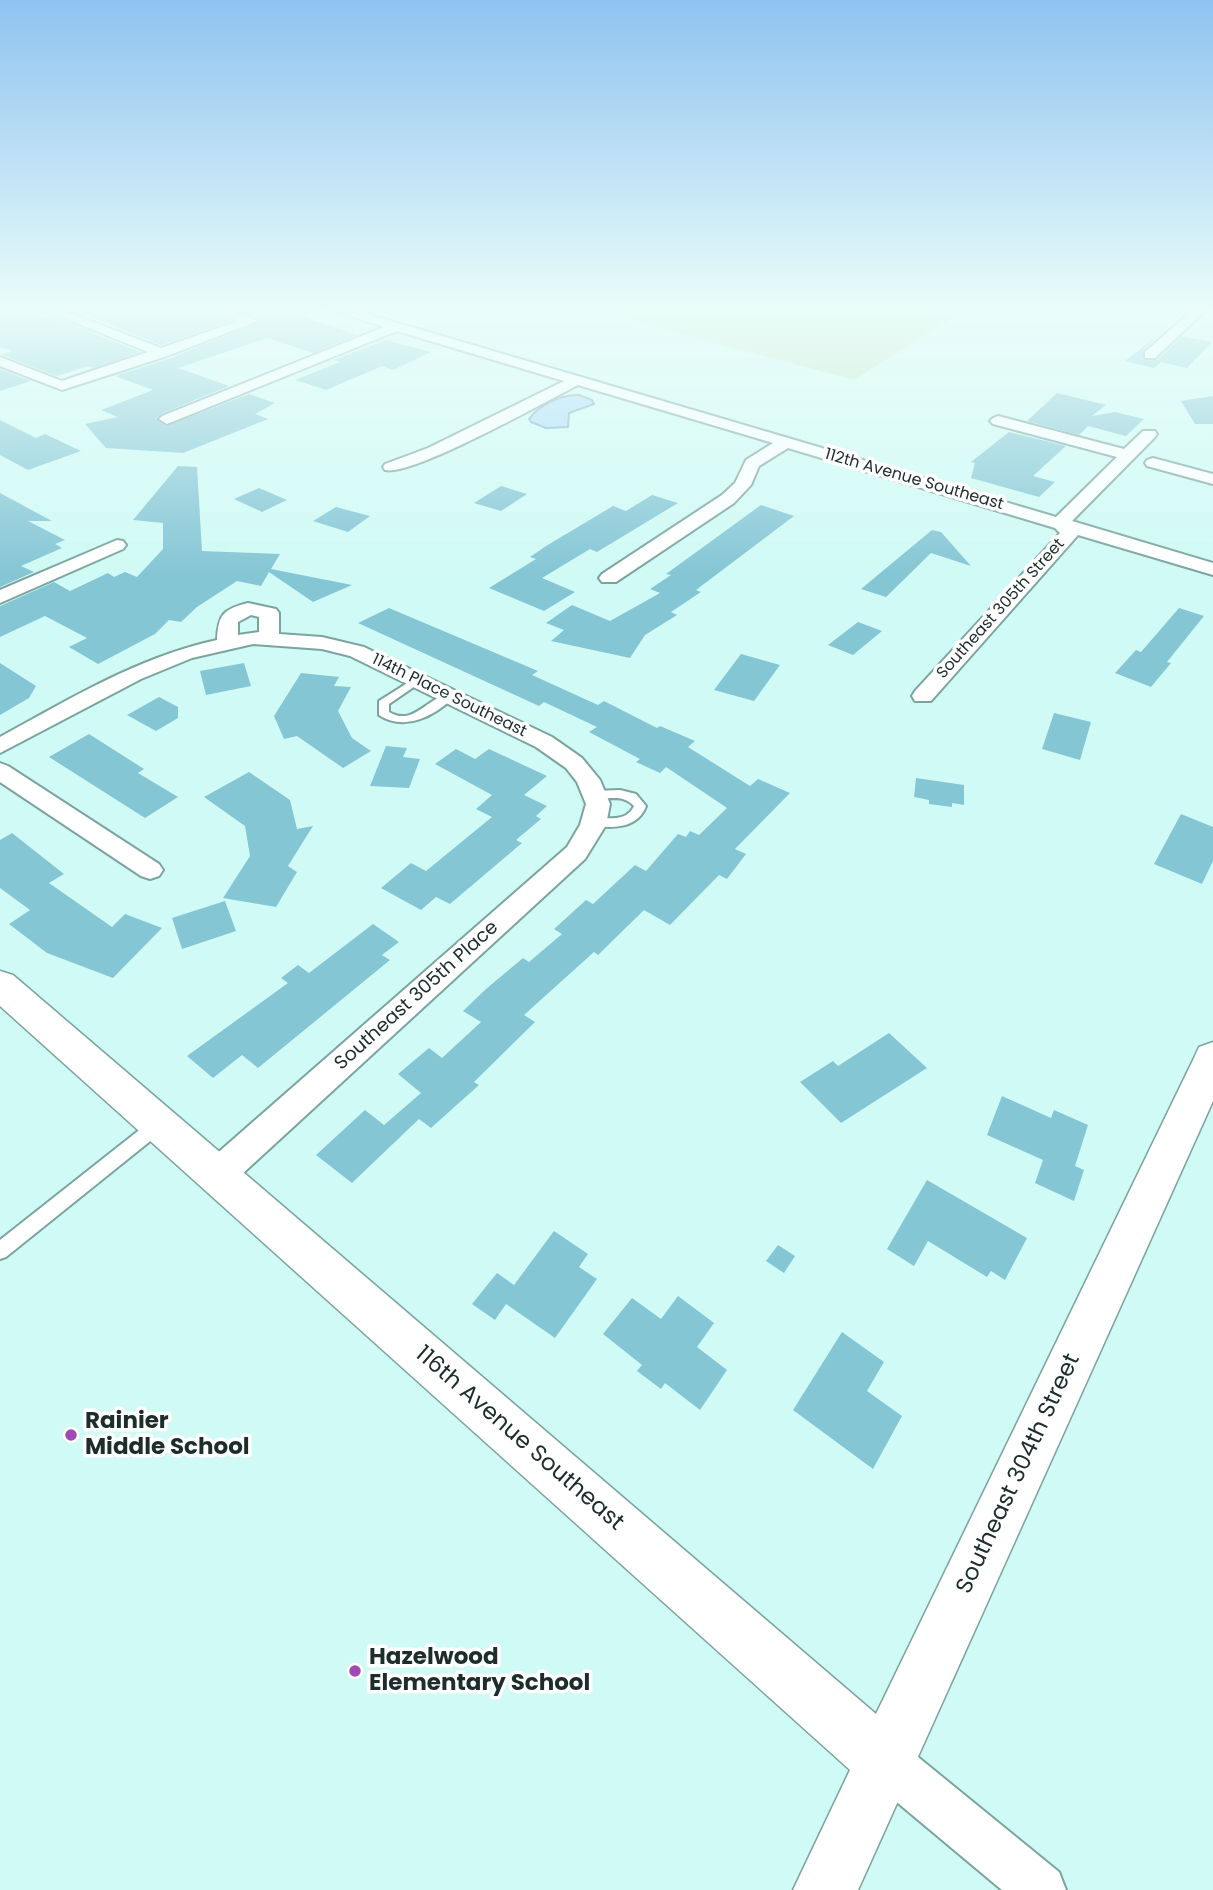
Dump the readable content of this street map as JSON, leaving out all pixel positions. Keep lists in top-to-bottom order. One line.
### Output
{"streets":{"street":["112th Avenue Southeast","Southeast 305th Street","114th Place Southeast","Southeast 305th Place","116th Avenue Southeast","Southeast 304th Street"]},"crossings":[["112th Avenue Southeast","Southeast 305th Street"],["114th Place Southeast","Southeast 305th Place"],["Southeast 305th Place","116th Avenue Southeast"],["116th Avenue Southeast","Southeast 304th Street"]],"places":["Rainier Middle School","Hazelwood Elementary School"]}
